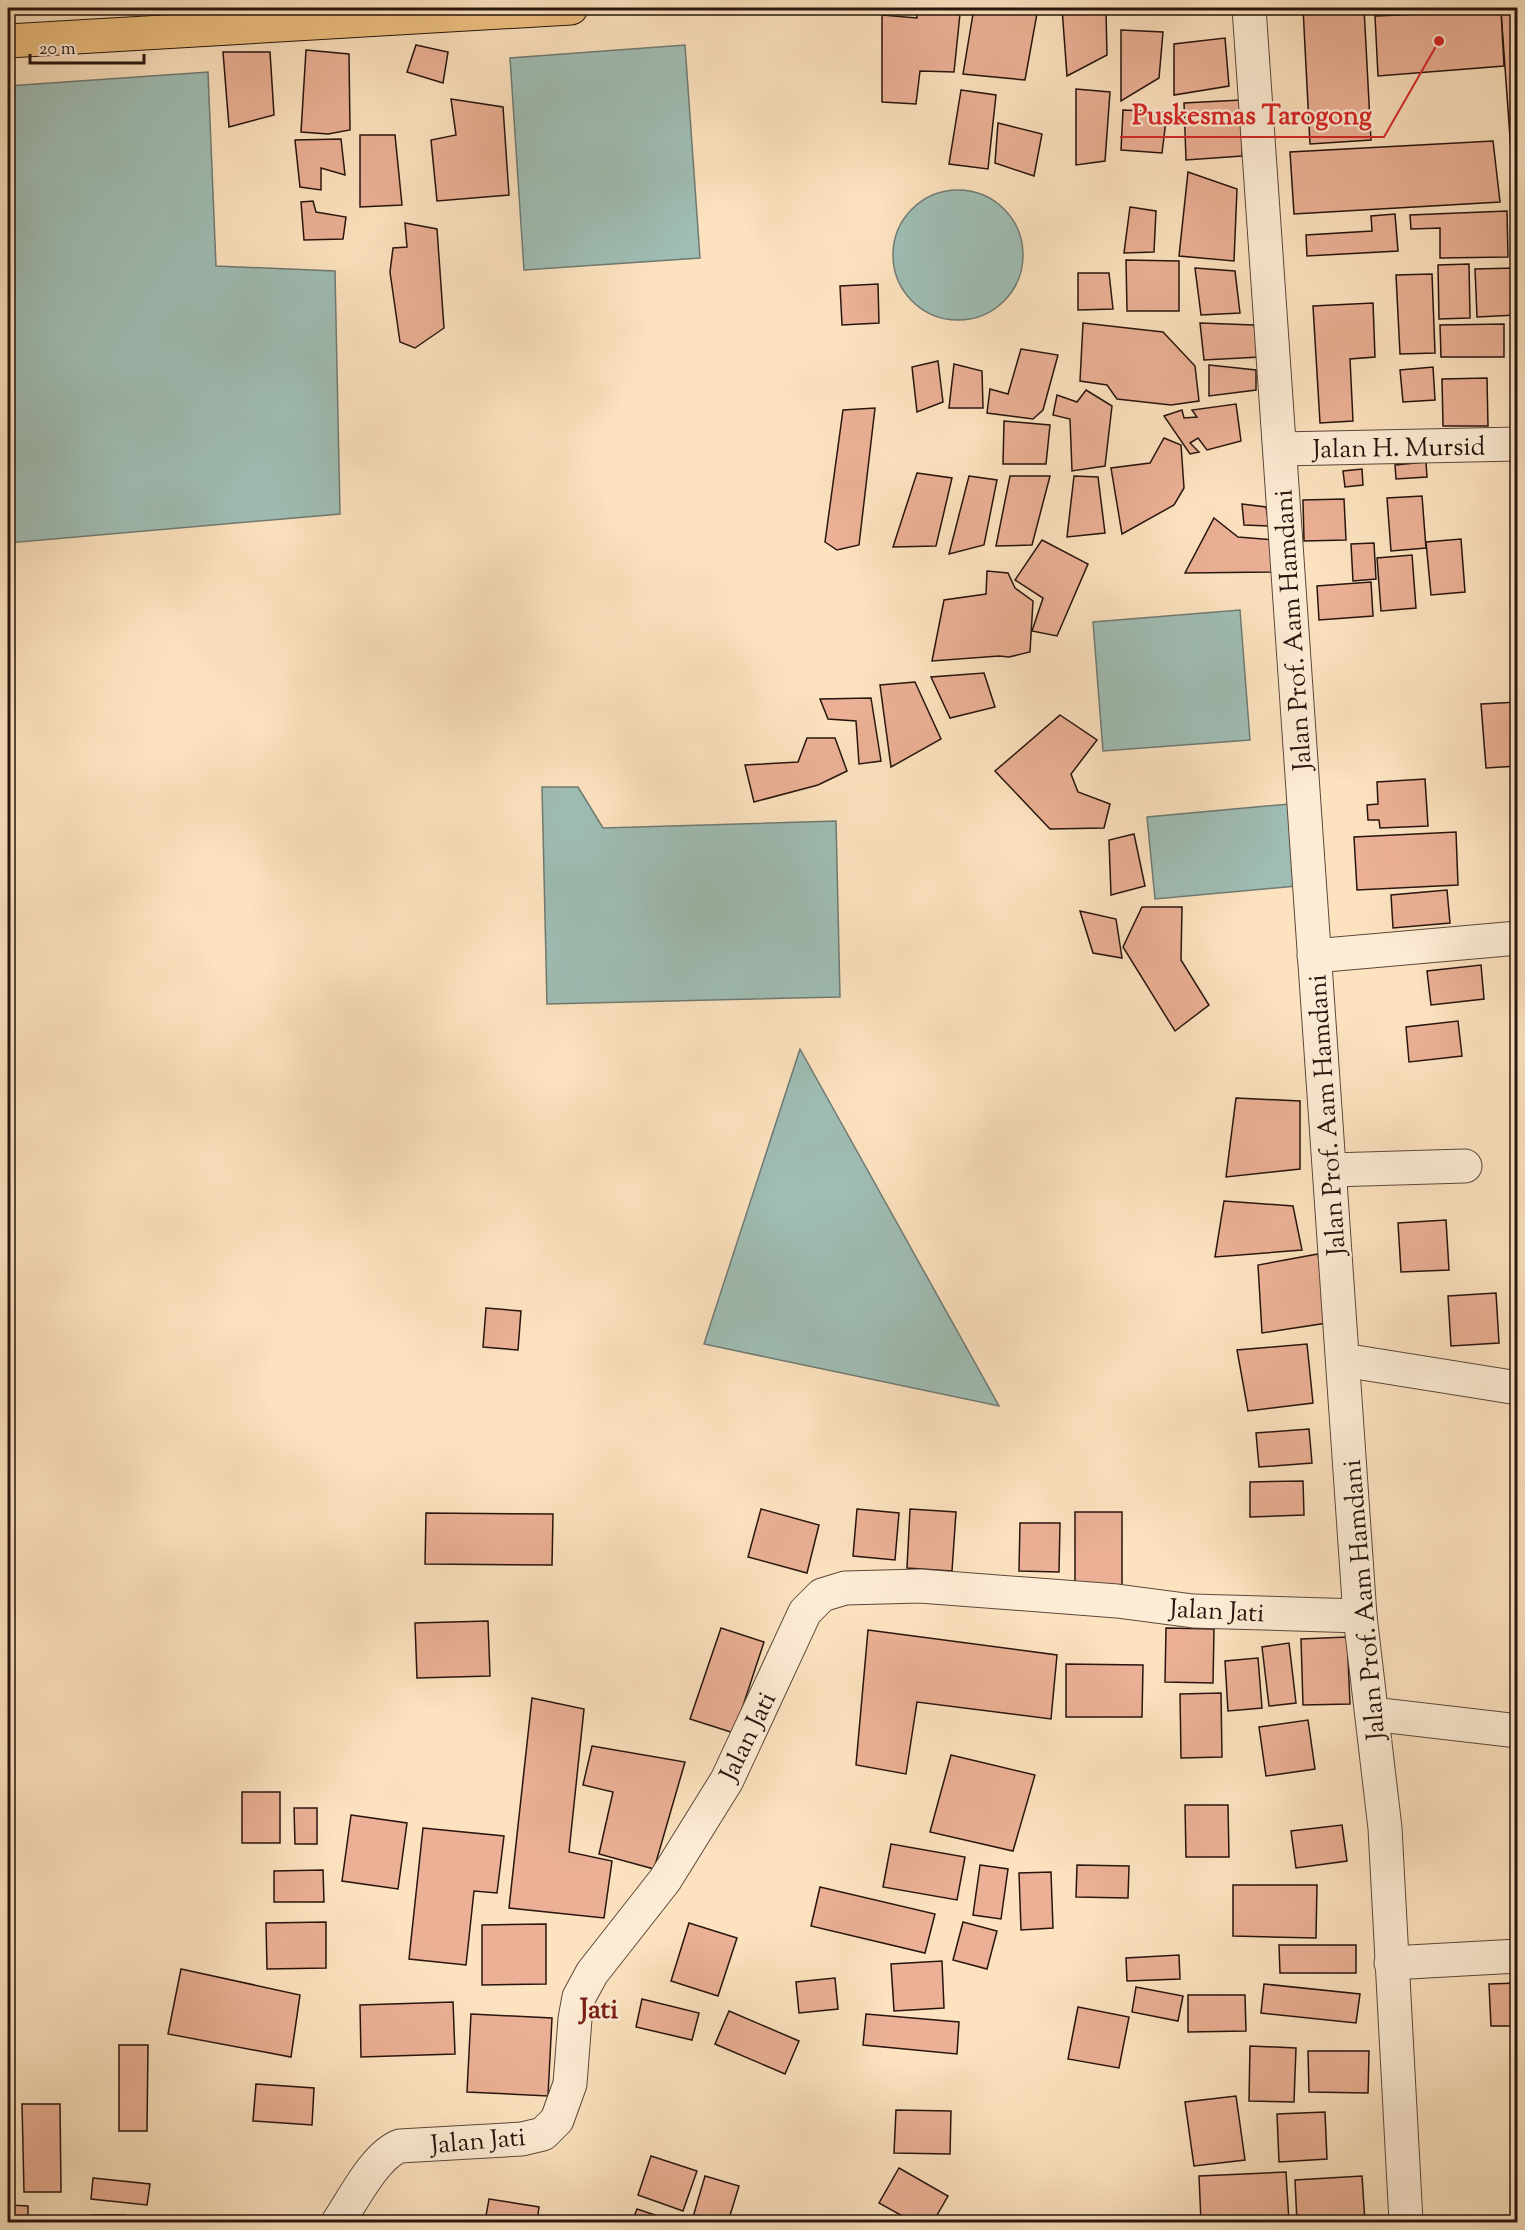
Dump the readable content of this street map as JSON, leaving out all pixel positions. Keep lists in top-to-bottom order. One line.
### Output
{"streets":{"street":["Jalan H. Mursid","Jalan Prof. Aam Hamdani","Jalan Jati"]},"crossings":[["Jalan H. Mursid","Jalan Prof. Aam Hamdani"],["Jalan Prof. Aam Hamdani","Jalan Jati"]],"districts":["Jati"],"places":["Puskesmas Tarogong"],"scale_bar":"20 m"}
